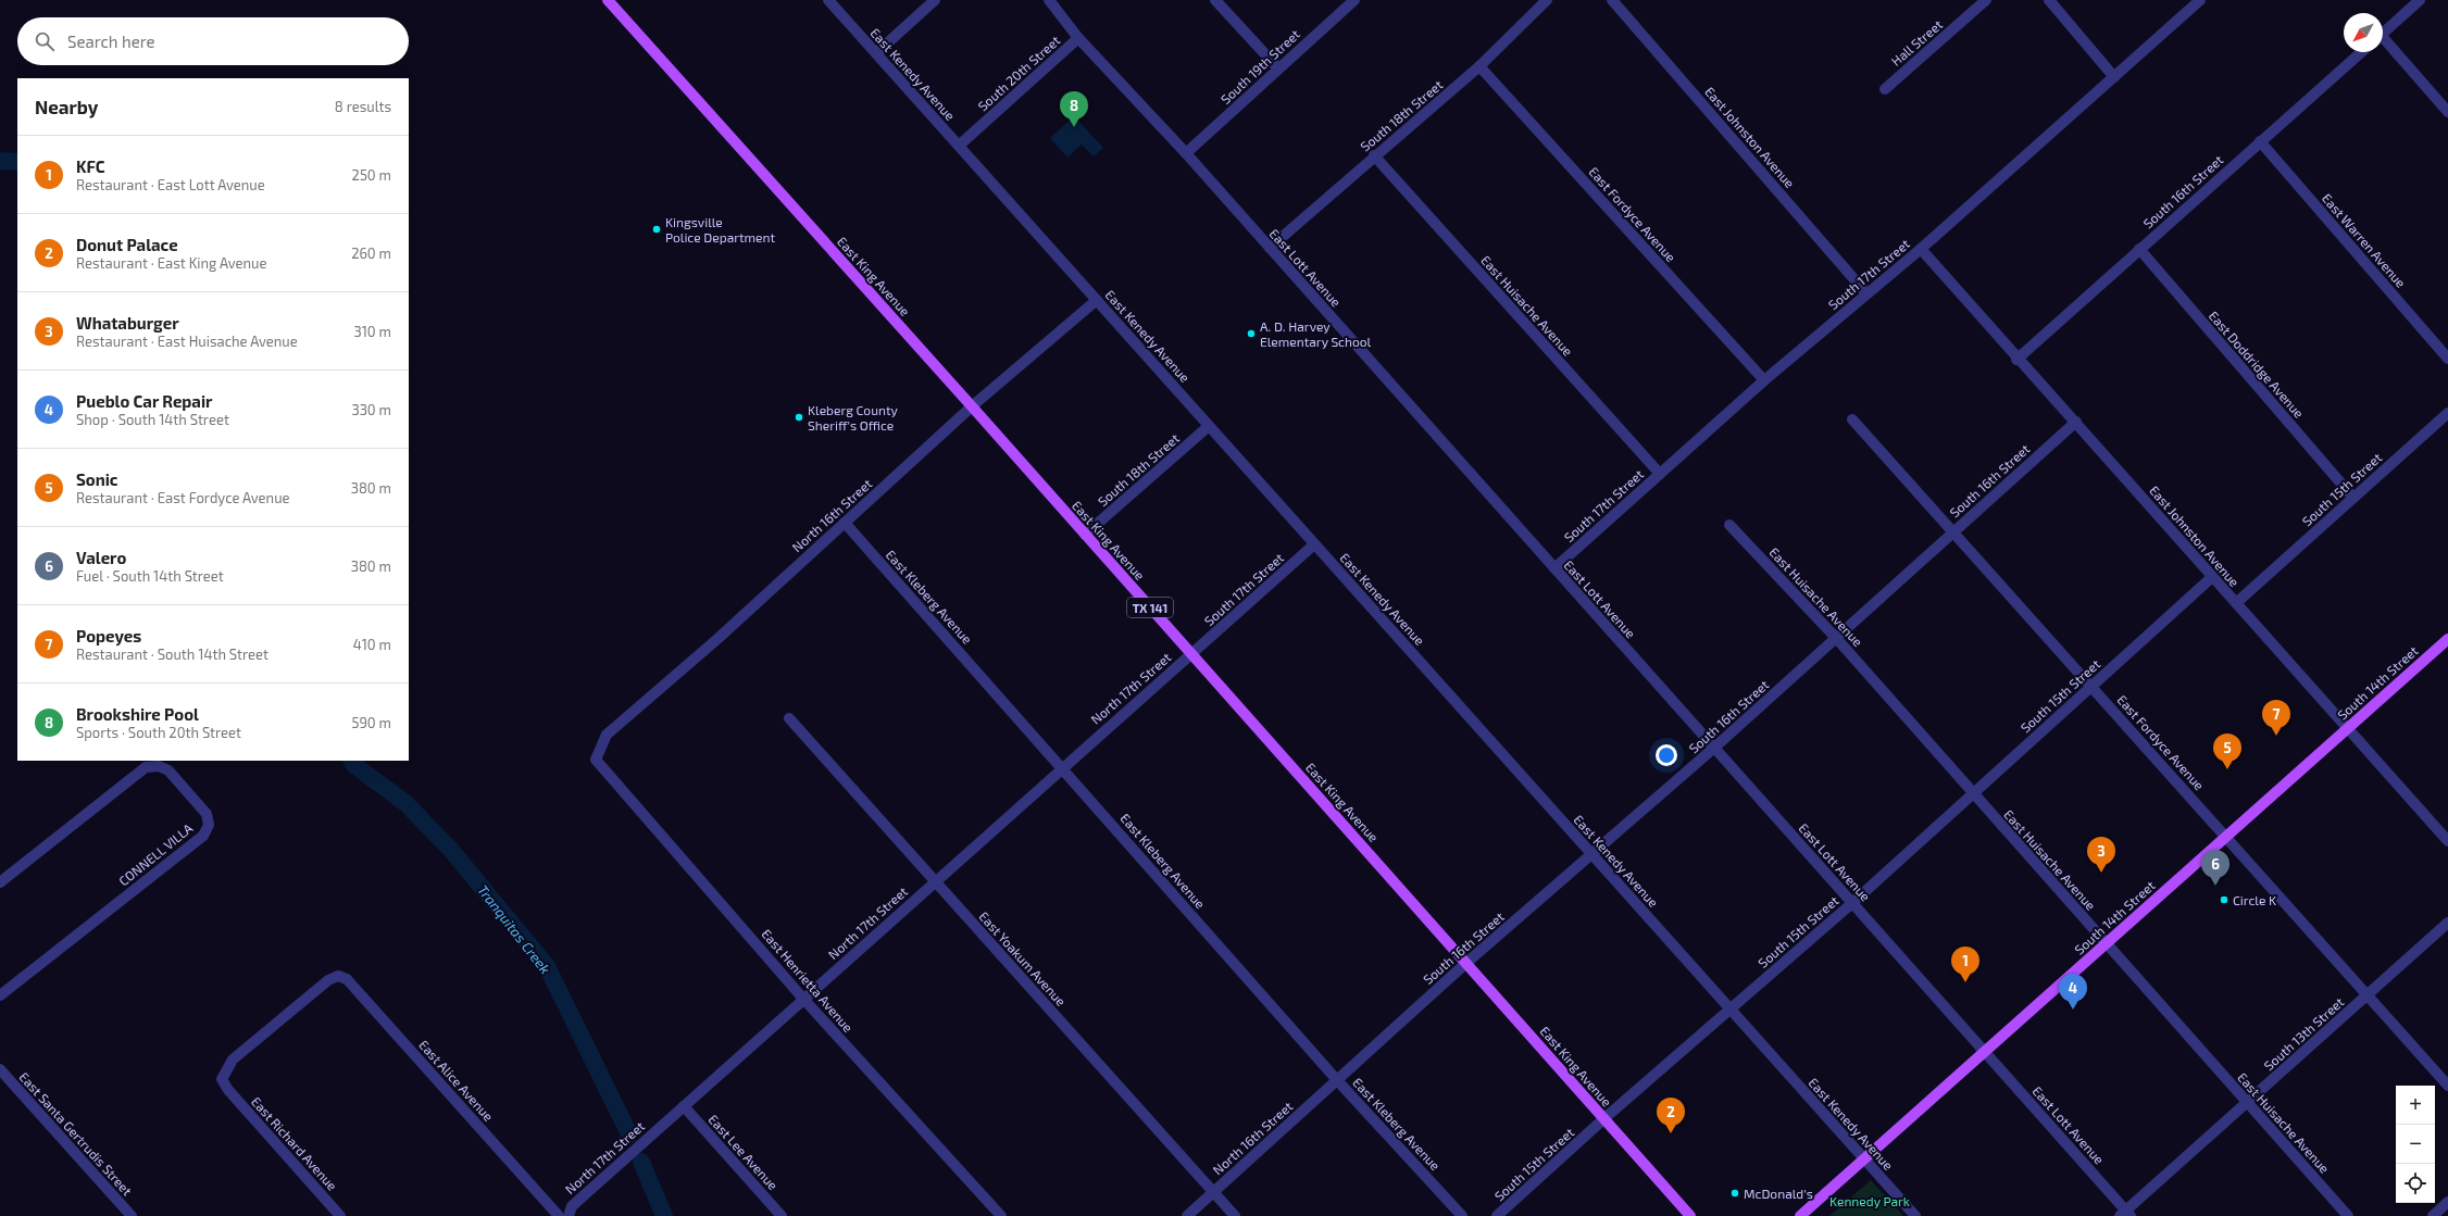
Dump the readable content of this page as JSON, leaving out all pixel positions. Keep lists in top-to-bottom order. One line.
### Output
{"streets":{"main road":["East King Avenue","TX 141","South 14th Street"],"street":["Hall Street","South 19th Street","South 20th Street","East Kenedy Avenue","South 18th Street","East Johnston Avenue","South 16th Street","East Fordyce Avenue","East Warren Avenue","East Lott Avenue","South 17th Street","East Huisache Avenue","East Doddridge Avenue","South 15th Street","North 16th Street","East Kleberg Avenue","North 17th Street","CONNELL VILLA","East Yoakum Avenue","East Henrietta Avenue","South 13th Street","East Alice Avenue","East Santa Gertrudis Street","East Richard Avenue","East Lee Avenue"]},"crossings":[["South 19th Street","East Lott Avenue"],["South 20th Street","East Kenedy Avenue"],["South 20th Street","East Lott Avenue"],["East Kenedy Avenue","South 18th Street"],["East Kenedy Avenue","South 16th Street"],["East Kenedy Avenue","South 17th Street"],["East Kenedy Avenue","South 15th Street"],["East Kenedy Avenue","North 16th Street"],["East Kenedy Avenue","South 14th Street"],["South 18th Street","East Fordyce Avenue"],["South 18th Street","East Lott Avenue"],["South 18th Street","East King Avenue"],["South 18th Street","East Huisache Avenue"],["East Johnston Avenue","South 16th Street"],["East Johnston Avenue","South 17th Street"],["East Johnston Avenue","South 15th Street"],["East Johnston Avenue","South 14th Street"],["South 16th Street","East Fordyce Avenue"],["South 16th Street","East Warren Avenue"],["South 16th Street","East Lott Avenue"],["South 16th Street","East King Avenue"],["South 16th Street","East Huisache Avenue"],["South 16th Street","East Doddridge Avenue"],["South 16th Street","North 16th Street"],["South 16th Street","East Kleberg Avenue"],["East Fordyce Avenue","South 17th Street"],["East Fordyce Avenue","South 15th Street"],["East Fordyce Avenue","South 14th Street"],["East Fordyce Avenue","South 13th Street"],["East Lott Avenue","South 17th Street"],["East Lott Avenue","South 15th Street"],["East Lott Avenue","South 14th Street"],["East Lott Avenue","South 13th Street"],["South 17th Street","East King Avenue"],["South 17th Street","East Huisache Avenue"],["South 17th Street","North 17th Street"],["East King Avenue","South 15th Street"],["East King Avenue","North 16th Street"],["East King Avenue","North 17th Street"],["East Huisache Avenue","South 15th Street"],["East Huisache Avenue","South 14th Street"],["East Huisache Avenue","South 13th Street"],["East Doddridge Avenue","South 15th Street"],["North 16th Street","East Kleberg Avenue"],["North 16th Street","East Yoakum Avenue"],["North 16th Street","East Henrietta Avenue"],["East Kleberg Avenue","North 17th Street"],["North 17th Street","East Yoakum Avenue"],["North 17th Street","East Henrietta Avenue"],["North 17th Street","East Lee Avenue"],["East Alice Avenue","East Richard Avenue"]],"water":["Tranquitas Creek"],"parks":["Kennedy Park"],"places":["Kingsville Police Department","A. D. Harvey Elementary School","Kleberg County Sheriff's Office","Circle K","McDonald's"],"north":"bottom left","page":{"search":"Search here","heading":["Nearby","8 results"],"pins":["8","7","5","3","6","1","4","2"],"list":[{"mark":"1","name":"KFC","note":"Restaurant · East Lott Avenue","value":"250 m"},{"mark":"2","name":"Donut Palace","note":"Restaurant · East King Avenue","value":"260 m"},{"mark":"3","name":"Whataburger","note":"Restaurant · East Huisache Avenue","value":"310 m"},{"mark":"4","name":"Pueblo Car Repair","note":"Shop · South 14th Street","value":"330 m"},{"mark":"5","name":"Sonic","note":"Restaurant · East Fordyce Avenue","value":"380 m"},{"mark":"6","name":"Valero","note":"Fuel · South 14th Street","value":"380 m"},{"mark":"7","name":"Popeyes","note":"Restaurant · South 14th Street","value":"410 m"},{"mark":"8","name":"Brookshire Pool","note":"Sports · South 20th Street","value":"590 m"}],"map_buttons":["+","−"]}}
